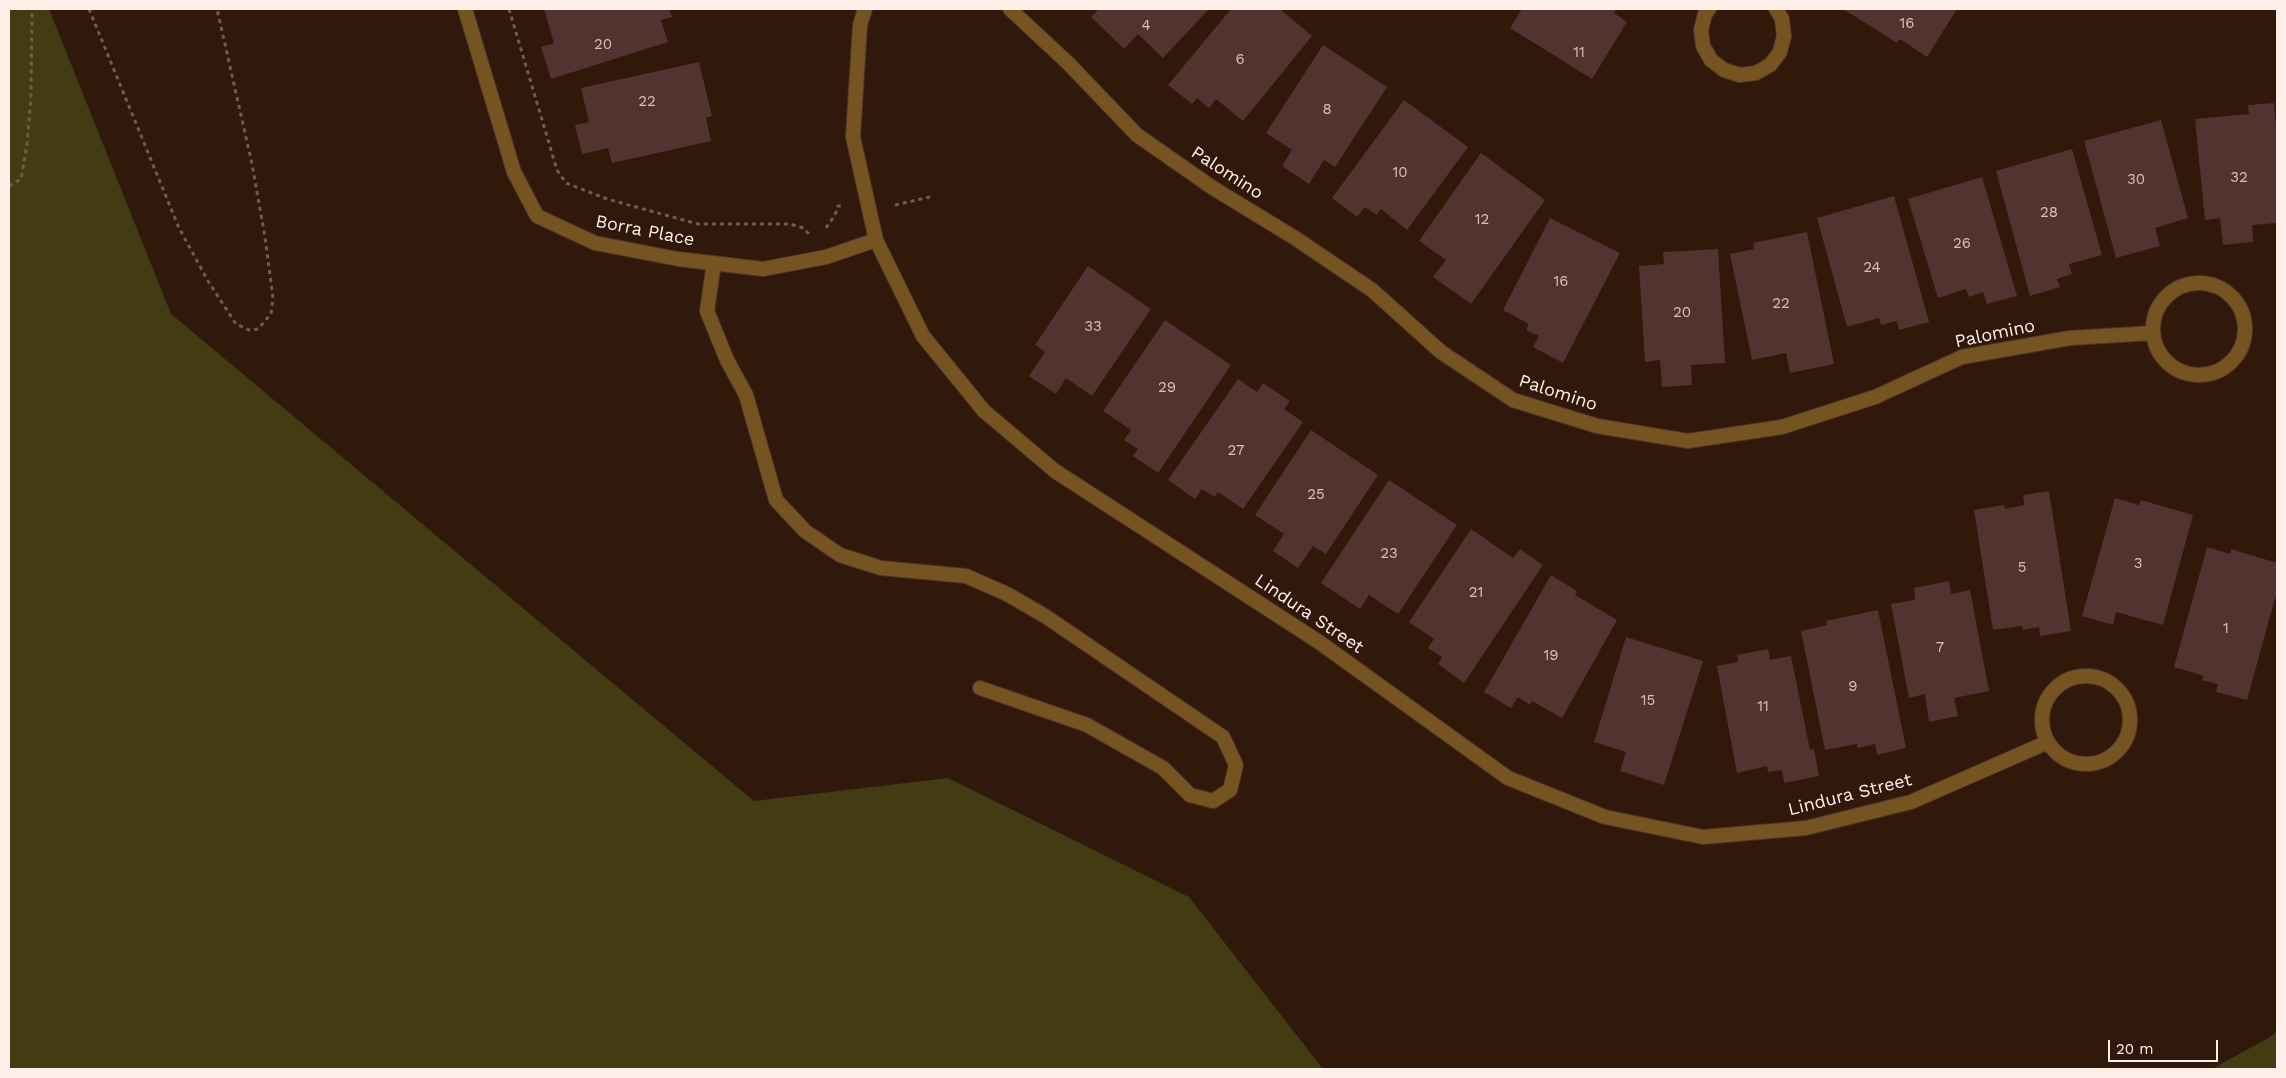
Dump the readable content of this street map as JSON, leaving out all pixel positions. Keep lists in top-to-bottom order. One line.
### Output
{"streets":{"street":["Palomino","Borra Place","Lindura Street"]},"crossings":[["Borra Place","Lindura Street"]],"house_numbers":["16","4","20","11","6","22","8","10","32","30","28","12","26","24","16","22","20","33","29","27","25","23","3","5","21","1","7","19","9","15","11"],"scale_bar":"20 m"}
